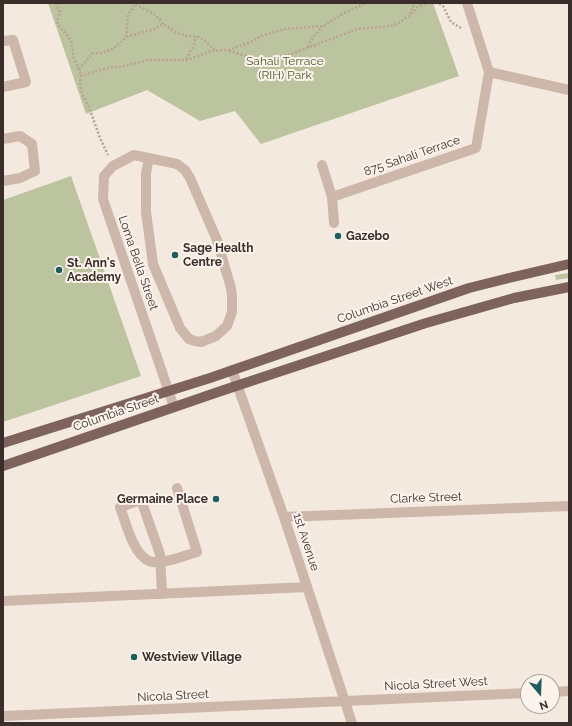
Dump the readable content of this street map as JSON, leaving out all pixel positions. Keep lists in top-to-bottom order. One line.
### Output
{"streets":{"main road":["Columbia Street West","Columbia Street"],"street":["875 Sahali Terrace","Loma Bella Street","Clarke Street","1st Avenue","Nicola Street West","Nicola Street"]},"crossings":[["Loma Bella Street","Columbia Street"],["Columbia Street West","Columbia Street"],["Columbia Street West","1st Avenue"],["Columbia Street","1st Avenue"],["Clarke Street","1st Avenue"],["1st Avenue","Nicola Street West"],["1st Avenue","Nicola Street"],["Nicola Street West","Nicola Street"]],"parks":["Sahali Terrace (RIH) Park"],"places":["Gazebo","Sage Health Centre","St. Ann's Academy","Germaine Place","Westview Village"],"north":"bottom"}
